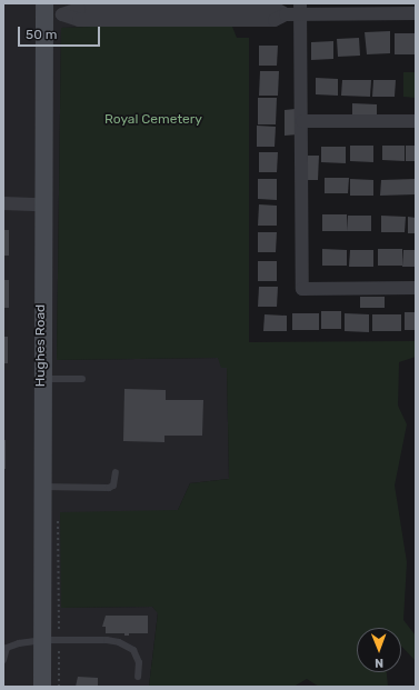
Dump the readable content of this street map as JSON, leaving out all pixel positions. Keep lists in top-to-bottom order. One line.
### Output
{"streets":{"main road":["Hughes Road"]},"parks":["Royal Cemetery"],"scale_bar":"50 m","north":"bottom"}
